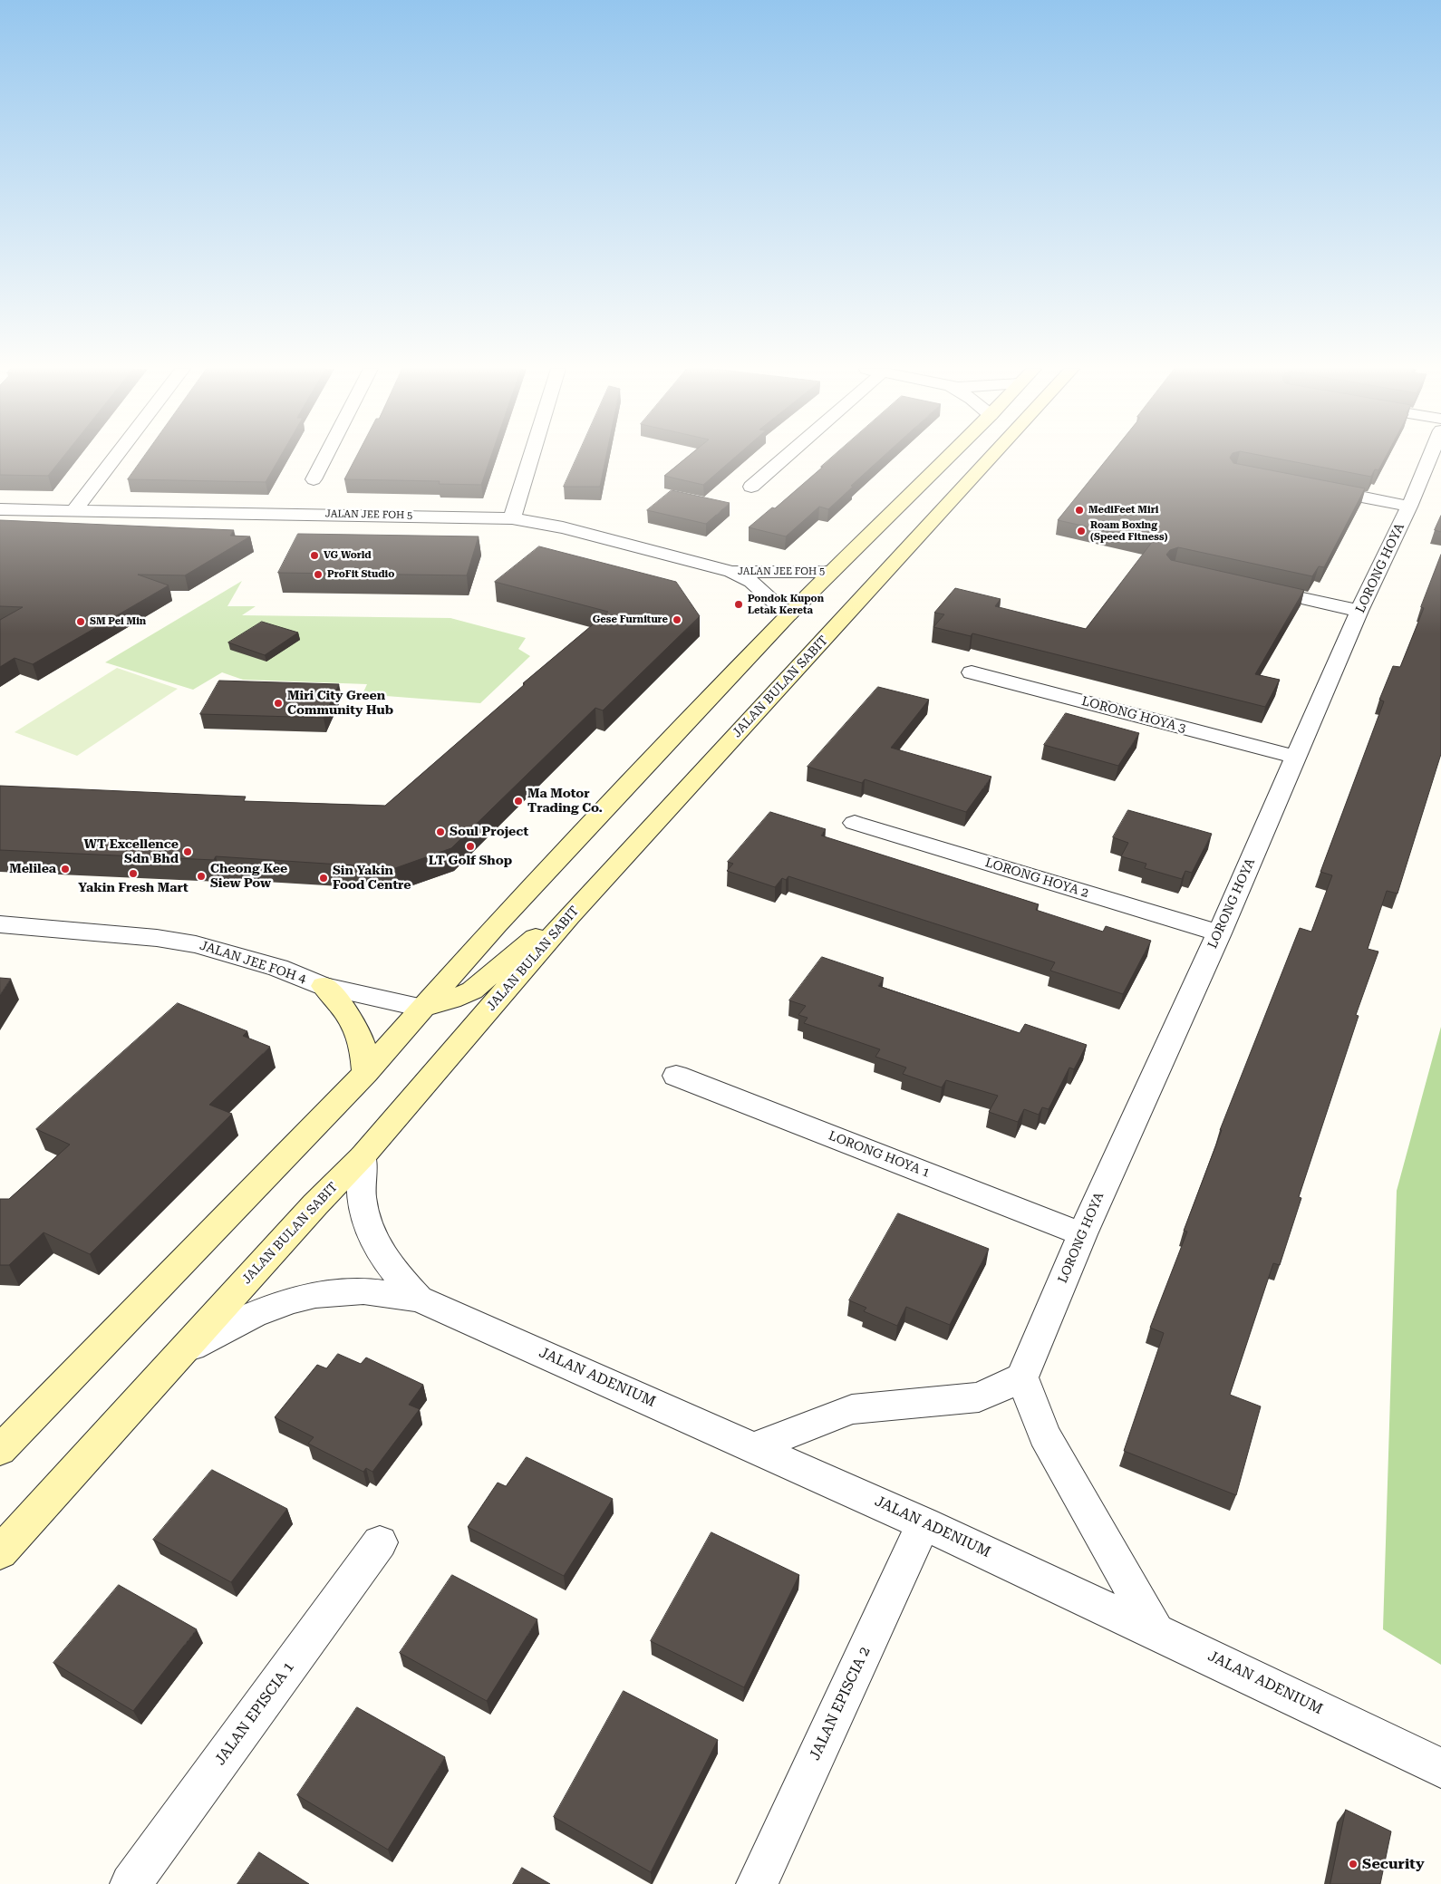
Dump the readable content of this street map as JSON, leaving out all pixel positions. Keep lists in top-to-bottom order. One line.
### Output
{"streets":{"main road":["JALAN BULAN SABIT"],"street":["JALAN JEE FOH 5","LORONG HOYA","LORONG HOYA 3","LORONG HOYA 2","JALAN JEE FOH 4","LORONG HOYA 1","JALAN ADENIUM","JALAN EPISCIA 2","JALAN EPISCIA 1"]},"crossings":[["LORONG HOYA","LORONG HOYA 3"],["LORONG HOYA","LORONG HOYA 2"],["LORONG HOYA","LORONG HOYA 1"],["JALAN BULAN SABIT","JALAN ADENIUM"],["JALAN ADENIUM","JALAN EPISCIA 2"]],"places":["MediFeet Miri","Roam Boxing (Speed Fitness)","VG World","ProFit Studio","Pondok Kupon Letak Kereta","Gese Furniture","SM Pei Min","Miri City Green Community Hub","Ma Motor Trading Co.","Soul Project","LT Golf Shop","WT Excellence Sdn Bhd","Melilea","Yakin Fresh Mart","Cheong Kee Siew Pow","Sin Yakin Food Centre","Security"]}
